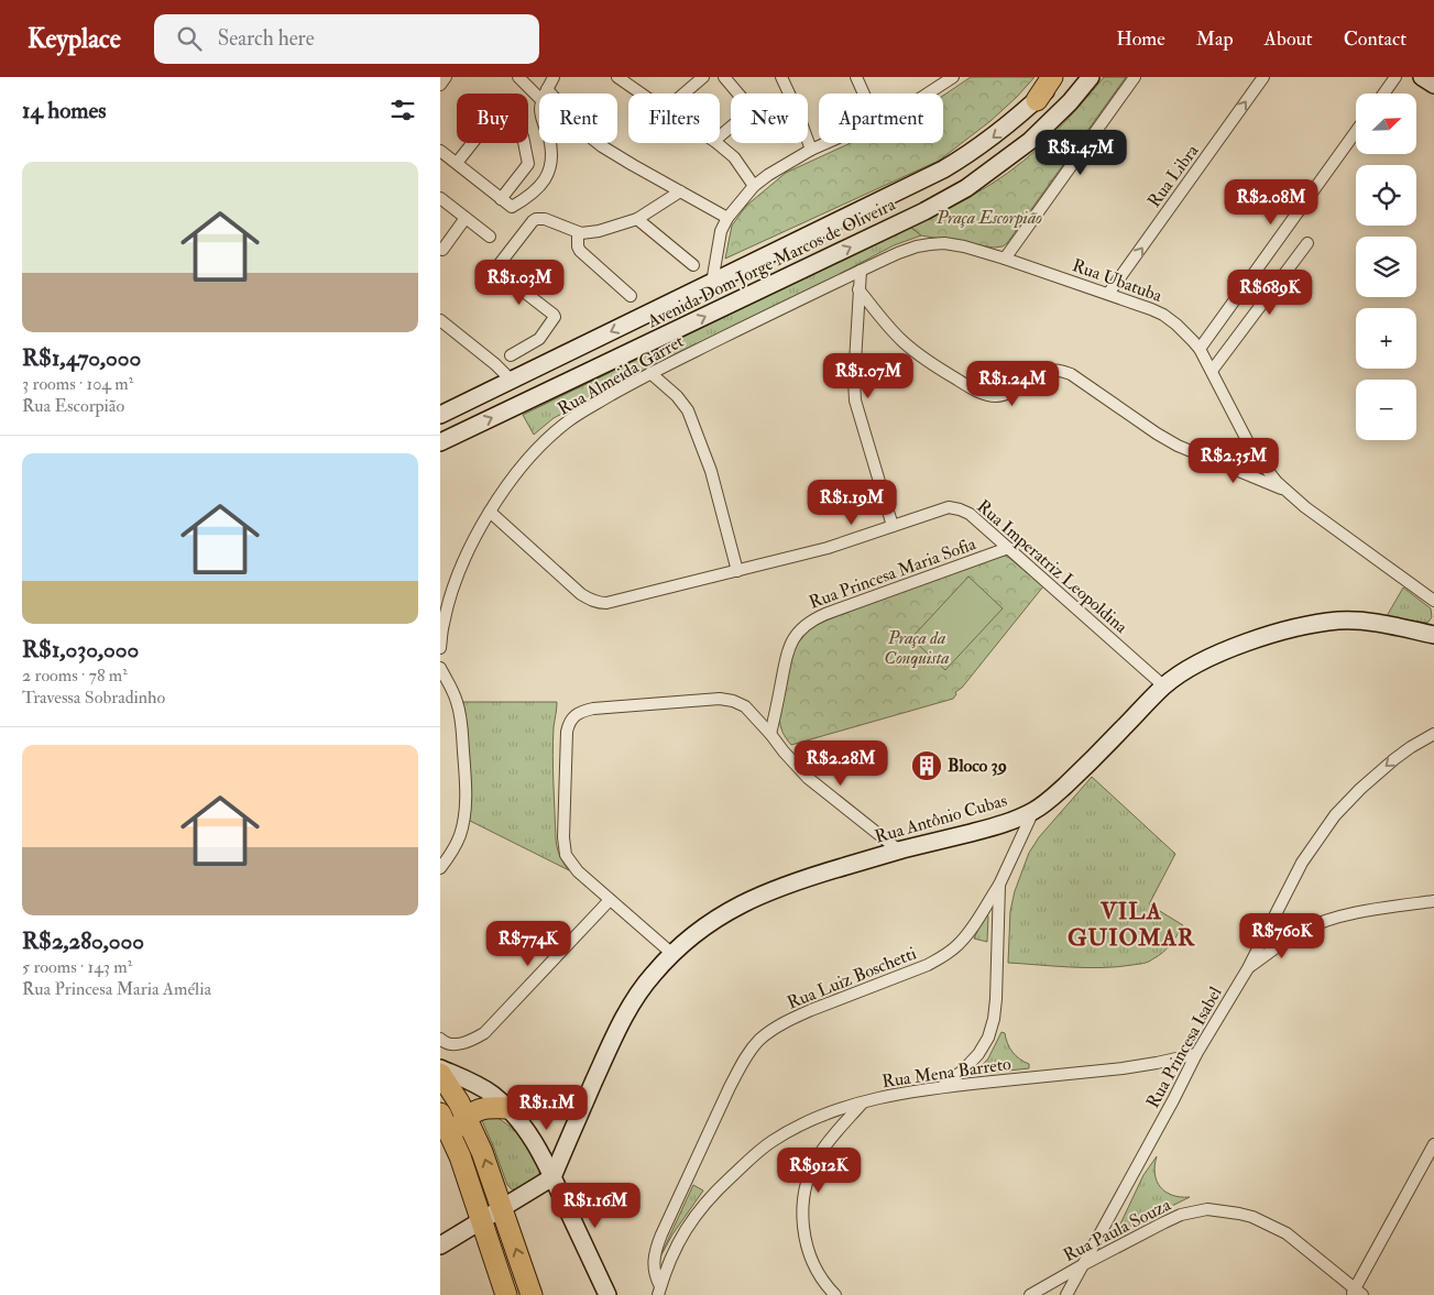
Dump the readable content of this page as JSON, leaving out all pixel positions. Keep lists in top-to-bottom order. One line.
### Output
{"streets":{"main road":["Avenida Dom Jorge Marcos de Oliveira","Rua Antônio Cubas"],"street":["Rua Libra","Rua Ubatuba","Rua Almeida Garret","Rua Imperatriz Leopoldina","Rua Princesa Maria Sofia","Rua Luiz Boschetti","Rua Princesa Isabel","Rua Mena Barreto","Rua Paula Souza"]},"crossings":[["Rua Libra","Rua Ubatuba"],["Rua Ubatuba","Rua Almeida Garret"],["Rua Almeida Garret","Rua Imperatriz Leopoldina"],["Rua Imperatriz Leopoldina","Rua Princesa Maria Sofia"],["Rua Imperatriz Leopoldina","Rua Antônio Cubas"],["Rua Luiz Boschetti","Rua Mena Barreto"],["Rua Princesa Isabel","Rua Mena Barreto"],["Rua Princesa Isabel","Rua Paula Souza"]],"one_way":["Rua Libra","Rua Princesa Isabel"],"districts":["VILA GUIOMAR"],"parks":["Praça Escorpião","Praça da Conquista"],"places":{"building":["Bloco 39"]},"north":"top right","page":{"header":"Keyplace","search":"Search here","nav":["Home","Map","About","Contact"],"heading":"14 homes","map_buttons":["+","−"],"chip":["Buy","Rent","Filters","New","Apartment"],"price":["R$1.47M","R$2.08M","R$1.03M","R$689K","R$1.07M","R$1.24M","R$2.35M","R$1.19M","R$2.28M","R$760K","R$774K","R$1.1M","R$912K","R$1.16M"],"list":[{"name":"R$1,470,000","note":"3 rooms · 104 m² · Rua Escorpião"},{"name":"R$1,030,000","note":"2 rooms · 78 m² · Travessa Sobradinho"},{"name":"R$2,280,000","note":"5 rooms · 143 m² · Rua Princesa Maria Amélia"}]}}
